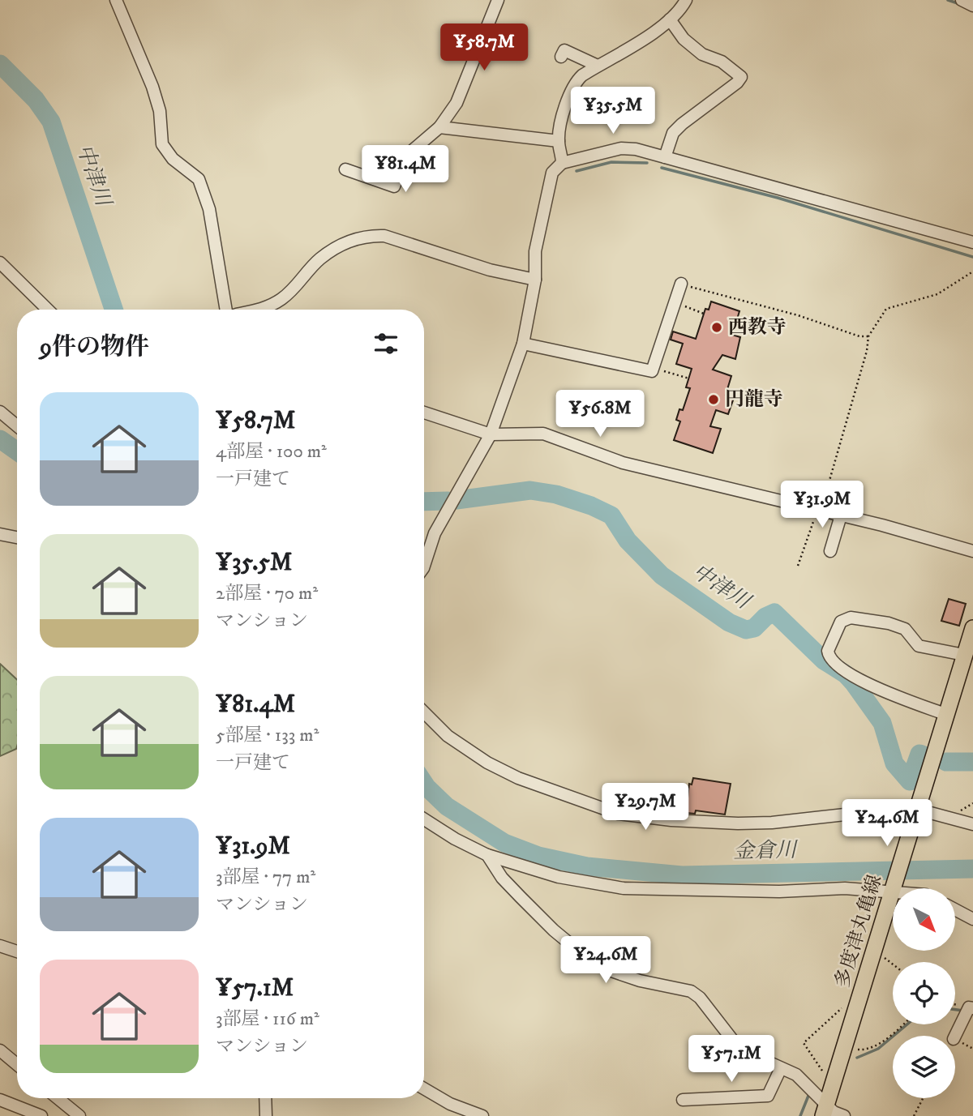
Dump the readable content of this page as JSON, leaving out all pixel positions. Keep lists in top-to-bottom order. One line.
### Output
{"streets":{"main road":["多度津丸亀線"]},"water":["中津川","金倉川"],"places":["西教寺","円龍寺"],"north":"bottom right","page":{"price":["¥58.7M","¥35.5M","¥81.4M","¥56.8M","¥31.9M","¥29.7M","¥24.6M","¥24.6M","¥57.1M"],"heading":"9件の物件","list":[{"name":"¥58.7M","note":"4部屋 · 100 m² · 一戸建て"},{"name":"¥35.5M","note":"2部屋 · 70 m² · マンション"},{"name":"¥81.4M","note":"5部屋 · 133 m² · 一戸建て"},{"name":"¥31.9M","note":"3部屋 · 77 m² · マンション"},{"name":"¥57.1M","note":"3部屋 · 116 m² · マンション"}]}}
